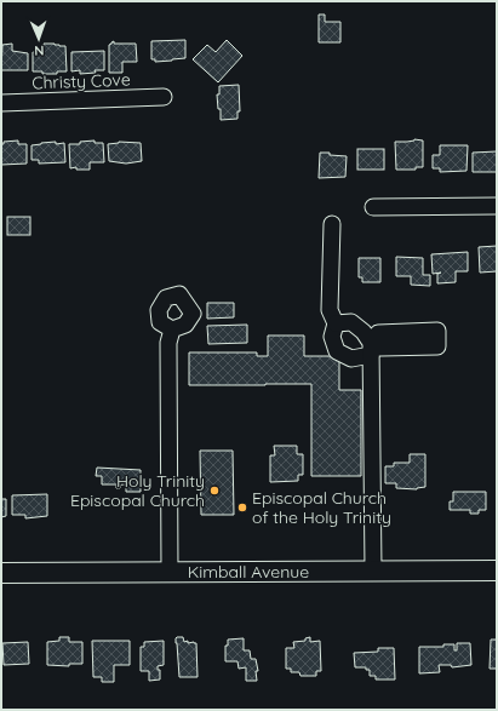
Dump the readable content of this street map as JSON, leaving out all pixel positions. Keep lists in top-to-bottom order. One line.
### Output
{"streets":{"main road":["Kimball Avenue"],"street":["Christy Cove"]},"places":["Holy Trinity Episcopal Church","Episcopal Church of the Holy Trinity"],"north":"bottom"}
